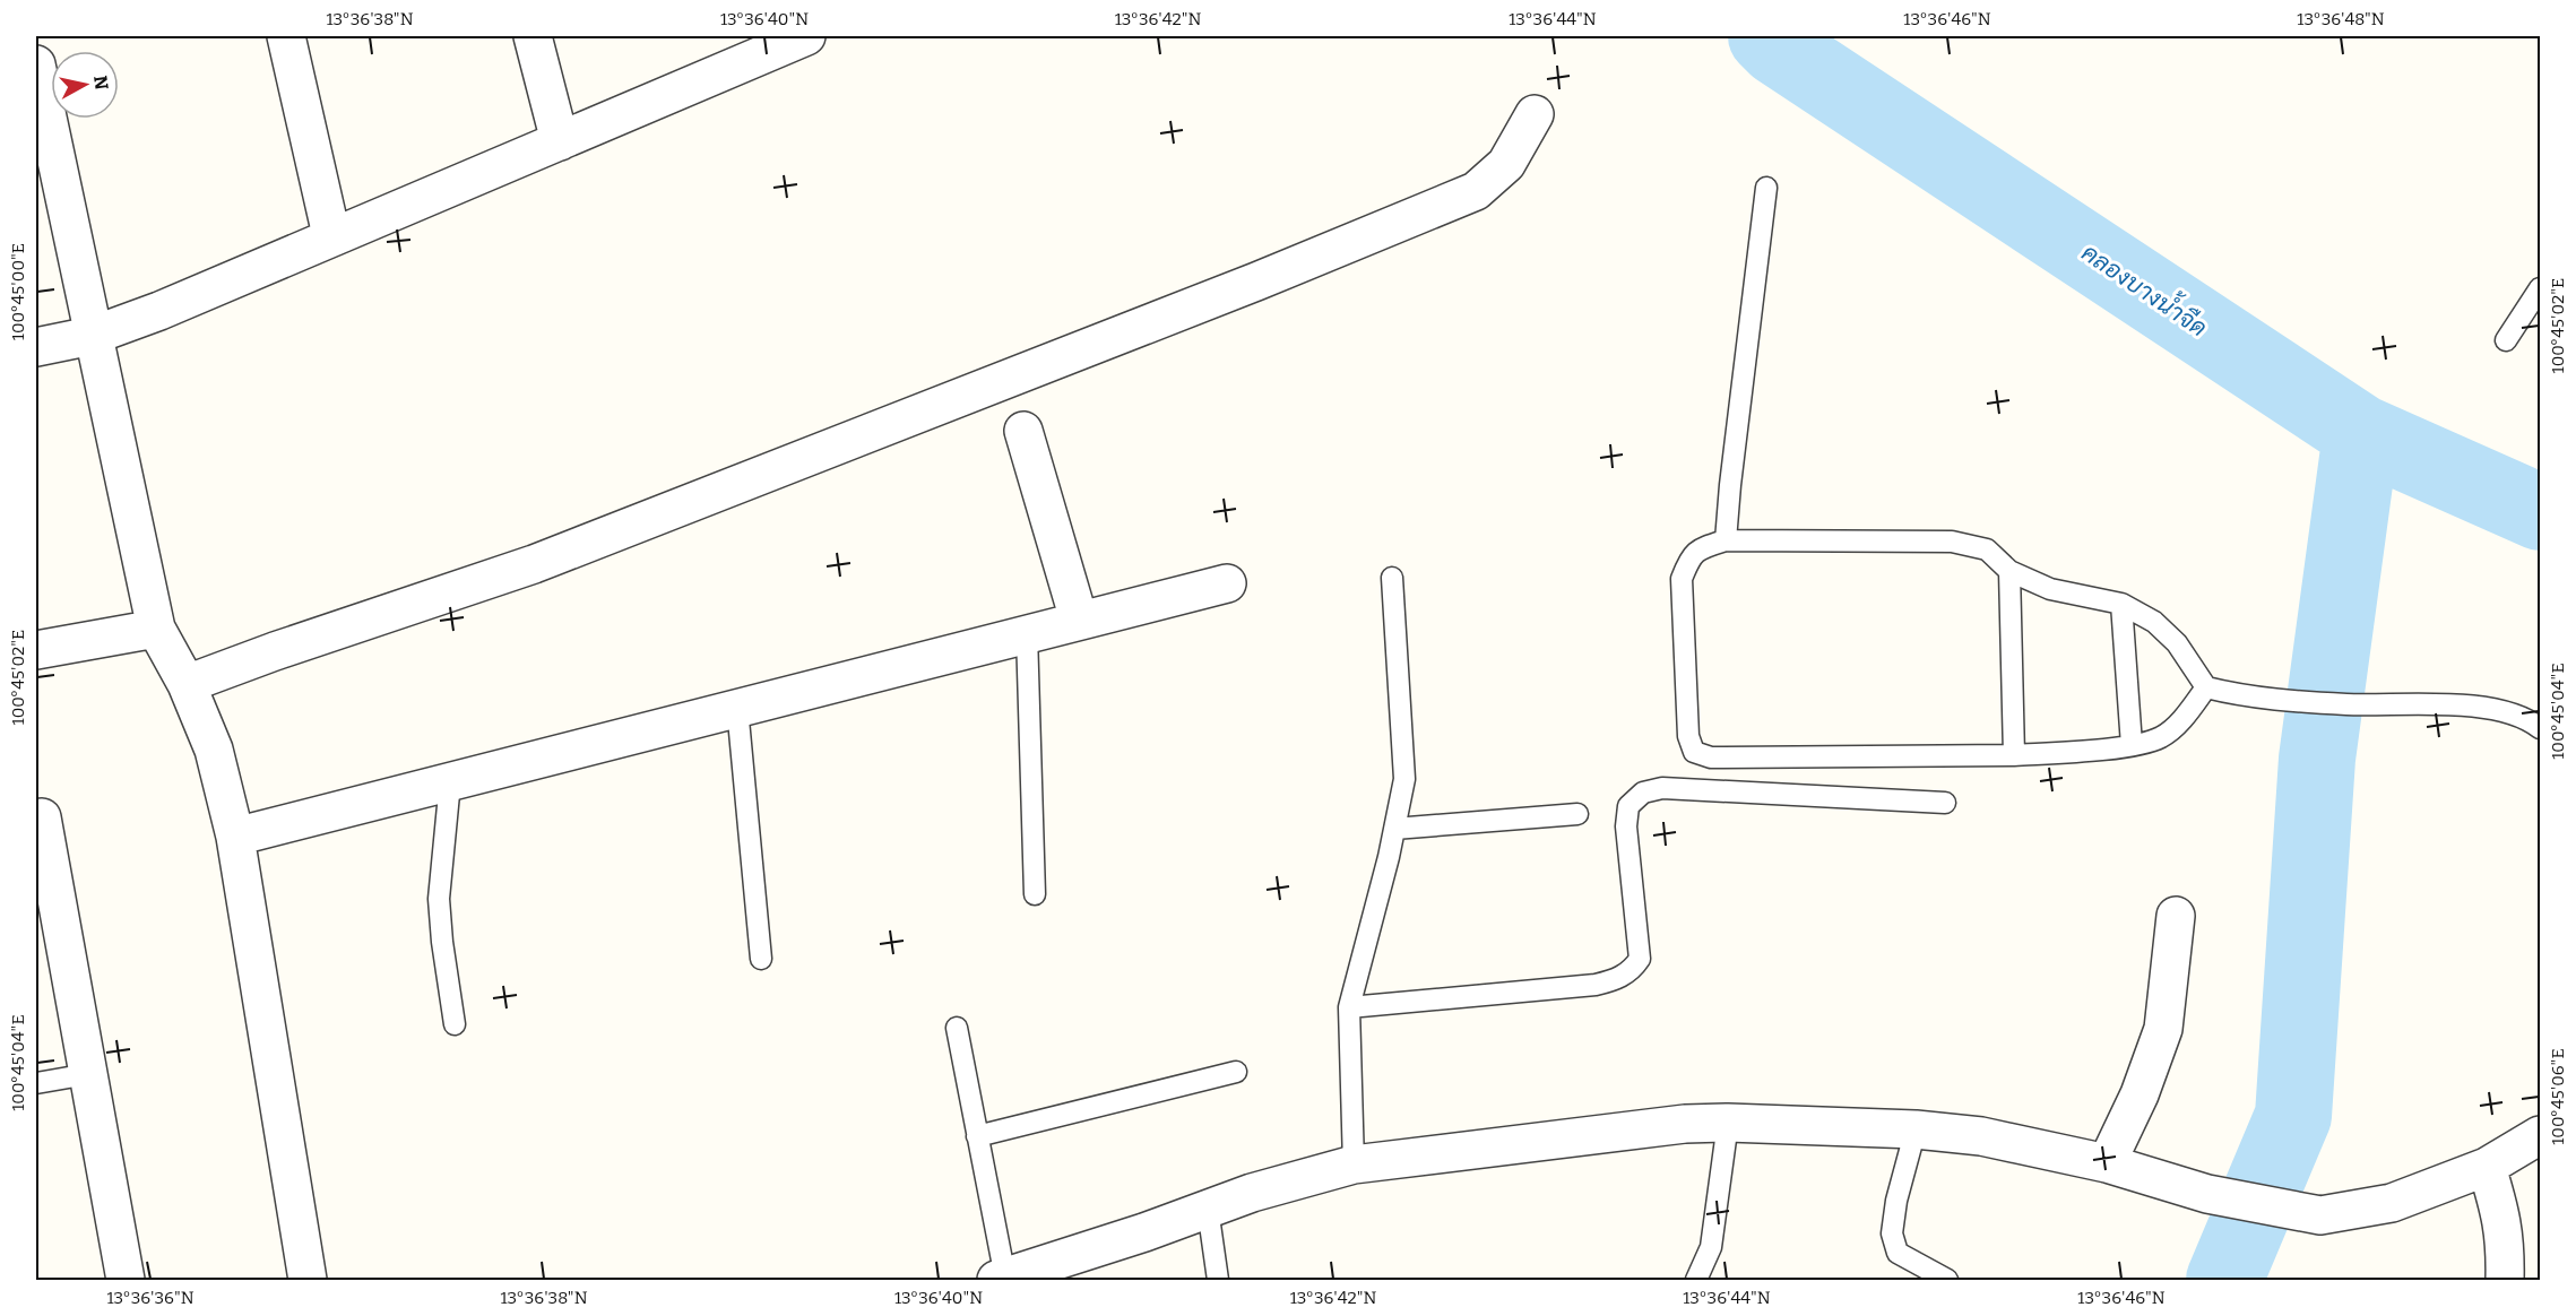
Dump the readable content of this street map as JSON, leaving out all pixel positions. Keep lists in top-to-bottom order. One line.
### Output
{"water":["คลองบางน้ำจืด"],"north":"right","coordinates":["13°36'38\"N","13°36'40\"N","13°36'42\"N","13°36'44\"N","13°36'46\"N","13°36'48\"N","100°45'00\"E","100°45'02\"E","100°45'04\"E","100°45'06\"E","13°36'36\"N"]}
